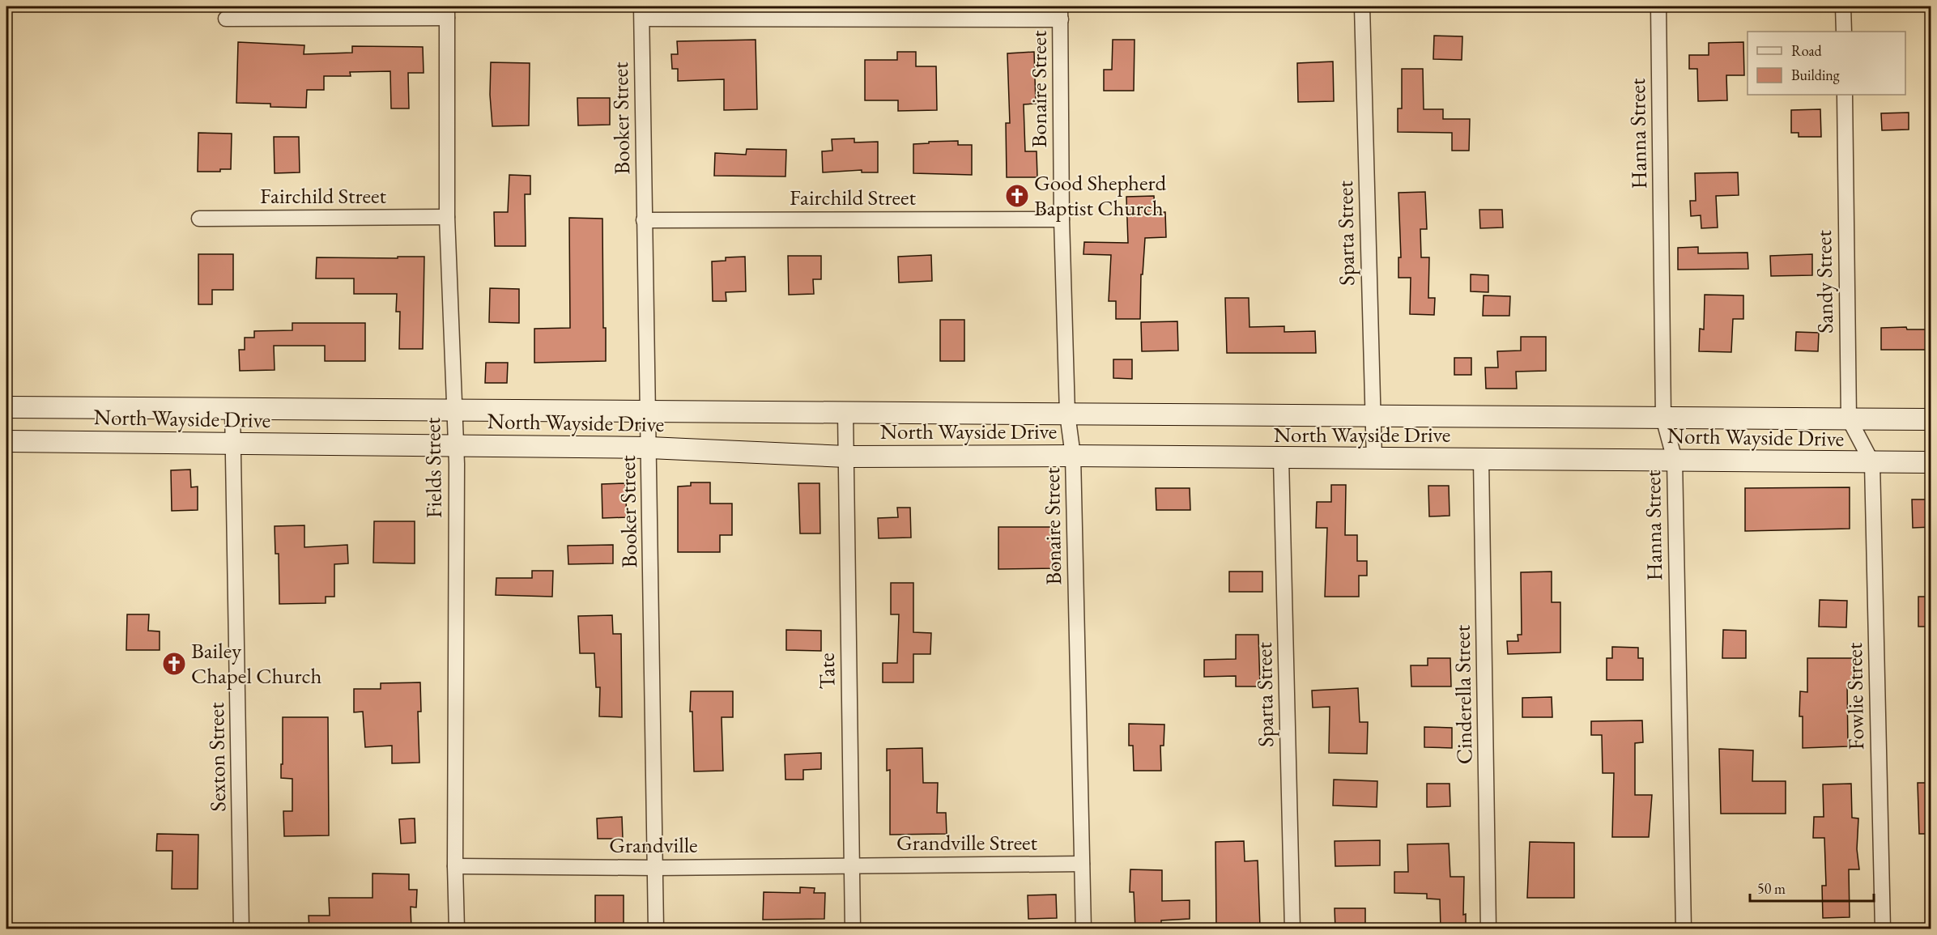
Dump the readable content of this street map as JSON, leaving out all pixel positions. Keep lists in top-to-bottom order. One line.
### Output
{"streets":{"main road":["North Wayside Drive"],"street":["Bonaire Street","Booker Street","Hanna Street","Fairchild Street","Sparta Street","Sandy Street","Fields Street","Tate","Cinderella Street","Fowlie Street","Sexton Street","Grandville Street","Grandville"]},"crossings":[["Bonaire Street","Fairchild Street"],["Bonaire Street","North Wayside Drive"],["Bonaire Street","Grandville Street"],["Booker Street","Fairchild Street"],["Booker Street","North Wayside Drive"],["Booker Street","Grandville"],["Hanna Street","North Wayside Drive"],["Fairchild Street","Fields Street"],["Sparta Street","North Wayside Drive"],["Sandy Street","North Wayside Drive"],["Sandy Street","Fowlie Street"],["North Wayside Drive","Fields Street"],["North Wayside Drive","Tate"],["North Wayside Drive","Cinderella Street"],["North Wayside Drive","Fowlie Street"],["North Wayside Drive","Sexton Street"],["Fields Street","Grandville"],["Tate","Grandville Street"],["Tate","Grandville"],["Grandville Street","Grandville"]],"places":{"church":["Good Shepherd Baptist Church","Bailey Chapel Church"]},"legend":["Road","Building"],"scale_bar":"50 m"}
